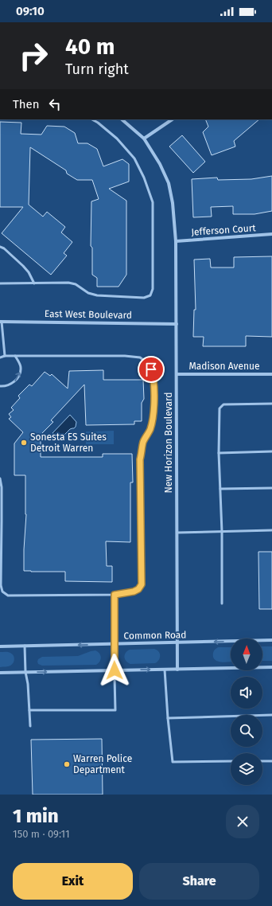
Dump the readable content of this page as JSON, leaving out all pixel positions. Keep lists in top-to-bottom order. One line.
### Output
{"streets":{"street":["Jefferson Court","East West Boulevard","Madison Avenue","New Horizon Boulevard","Common Road"]},"crossings":[["Jefferson Court","New Horizon Boulevard"],["East West Boulevard","New Horizon Boulevard"],["Madison Avenue","New Horizon Boulevard"],["New Horizon Boulevard","Common Road"]],"places":["Sonesta ES Suites Detroit Warren","Warren Police Department"],"north":"top","page":{"status":"09:10","turn":["40 m","Turn right"],"then":"Then","heading":["1 min","150 m · 09:11"],"buttons":["Exit","Share"]}}
